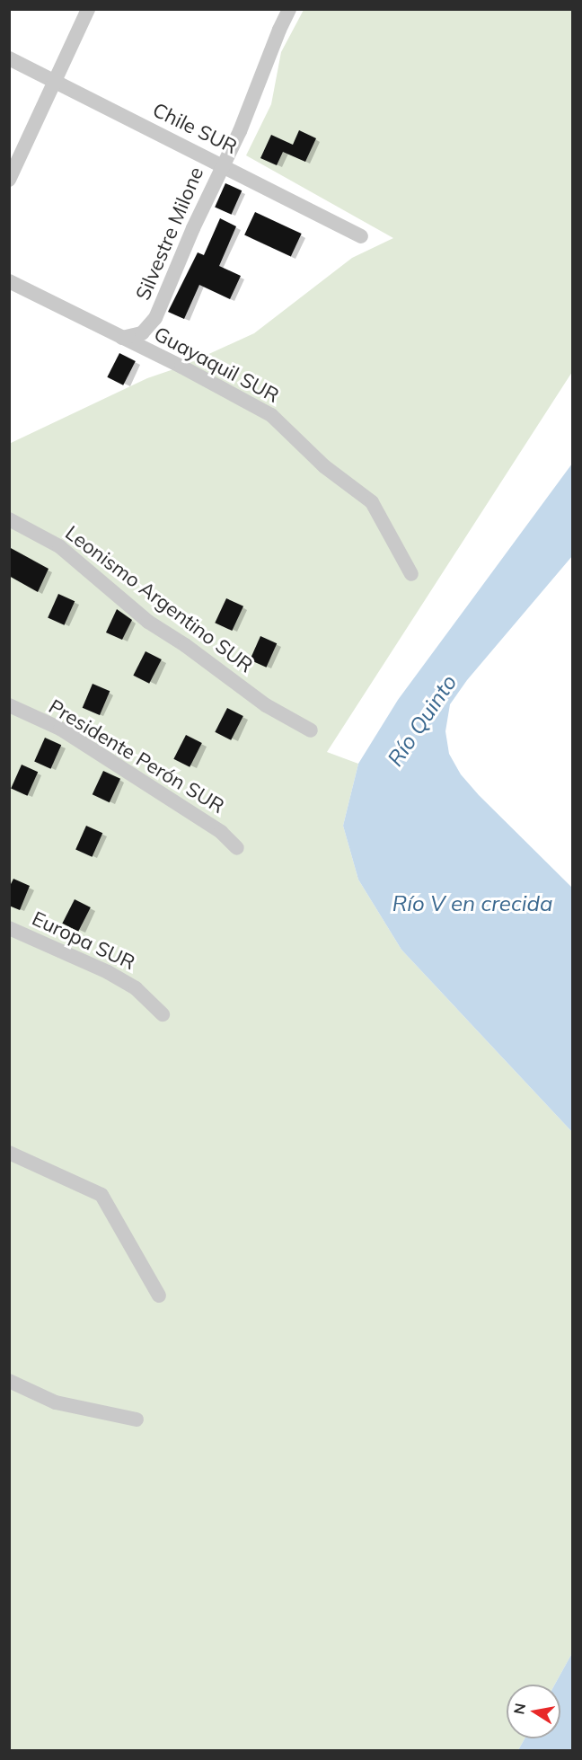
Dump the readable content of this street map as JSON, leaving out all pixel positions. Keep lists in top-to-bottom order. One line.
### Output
{"streets":{"street":["Chile SUR","Silvestre Milone","Guayaquil SUR","Leonismo Argentino SUR","Presidente Perón SUR","Europa SUR"]},"crossings":[["Chile SUR","Silvestre Milone"],["Silvestre Milone","Guayaquil SUR"]],"water":["Río Quinto","Río V en crecida"],"north":"left"}
